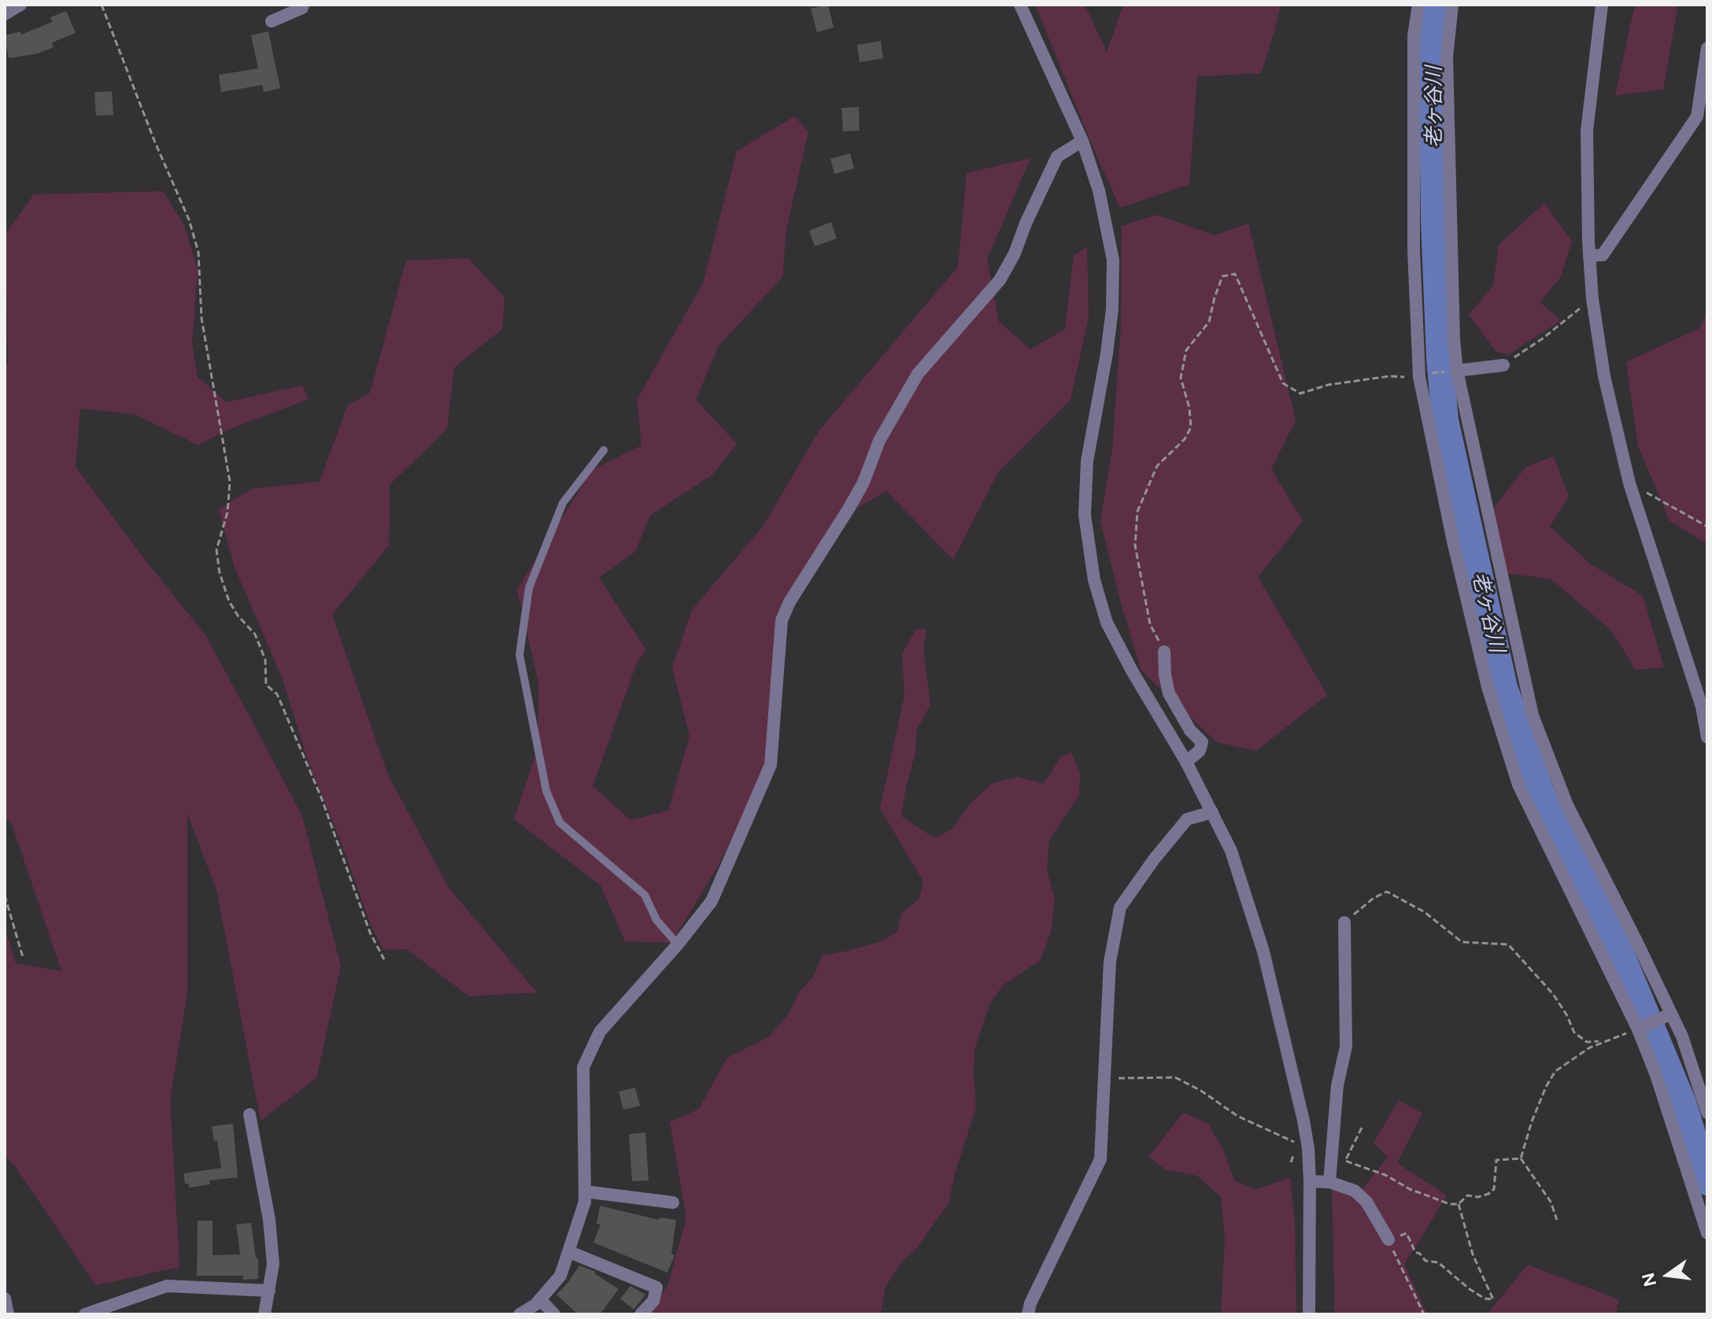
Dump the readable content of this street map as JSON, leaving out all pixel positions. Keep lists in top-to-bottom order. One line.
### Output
{"water":["老ヶ谷川"],"north":"left"}
